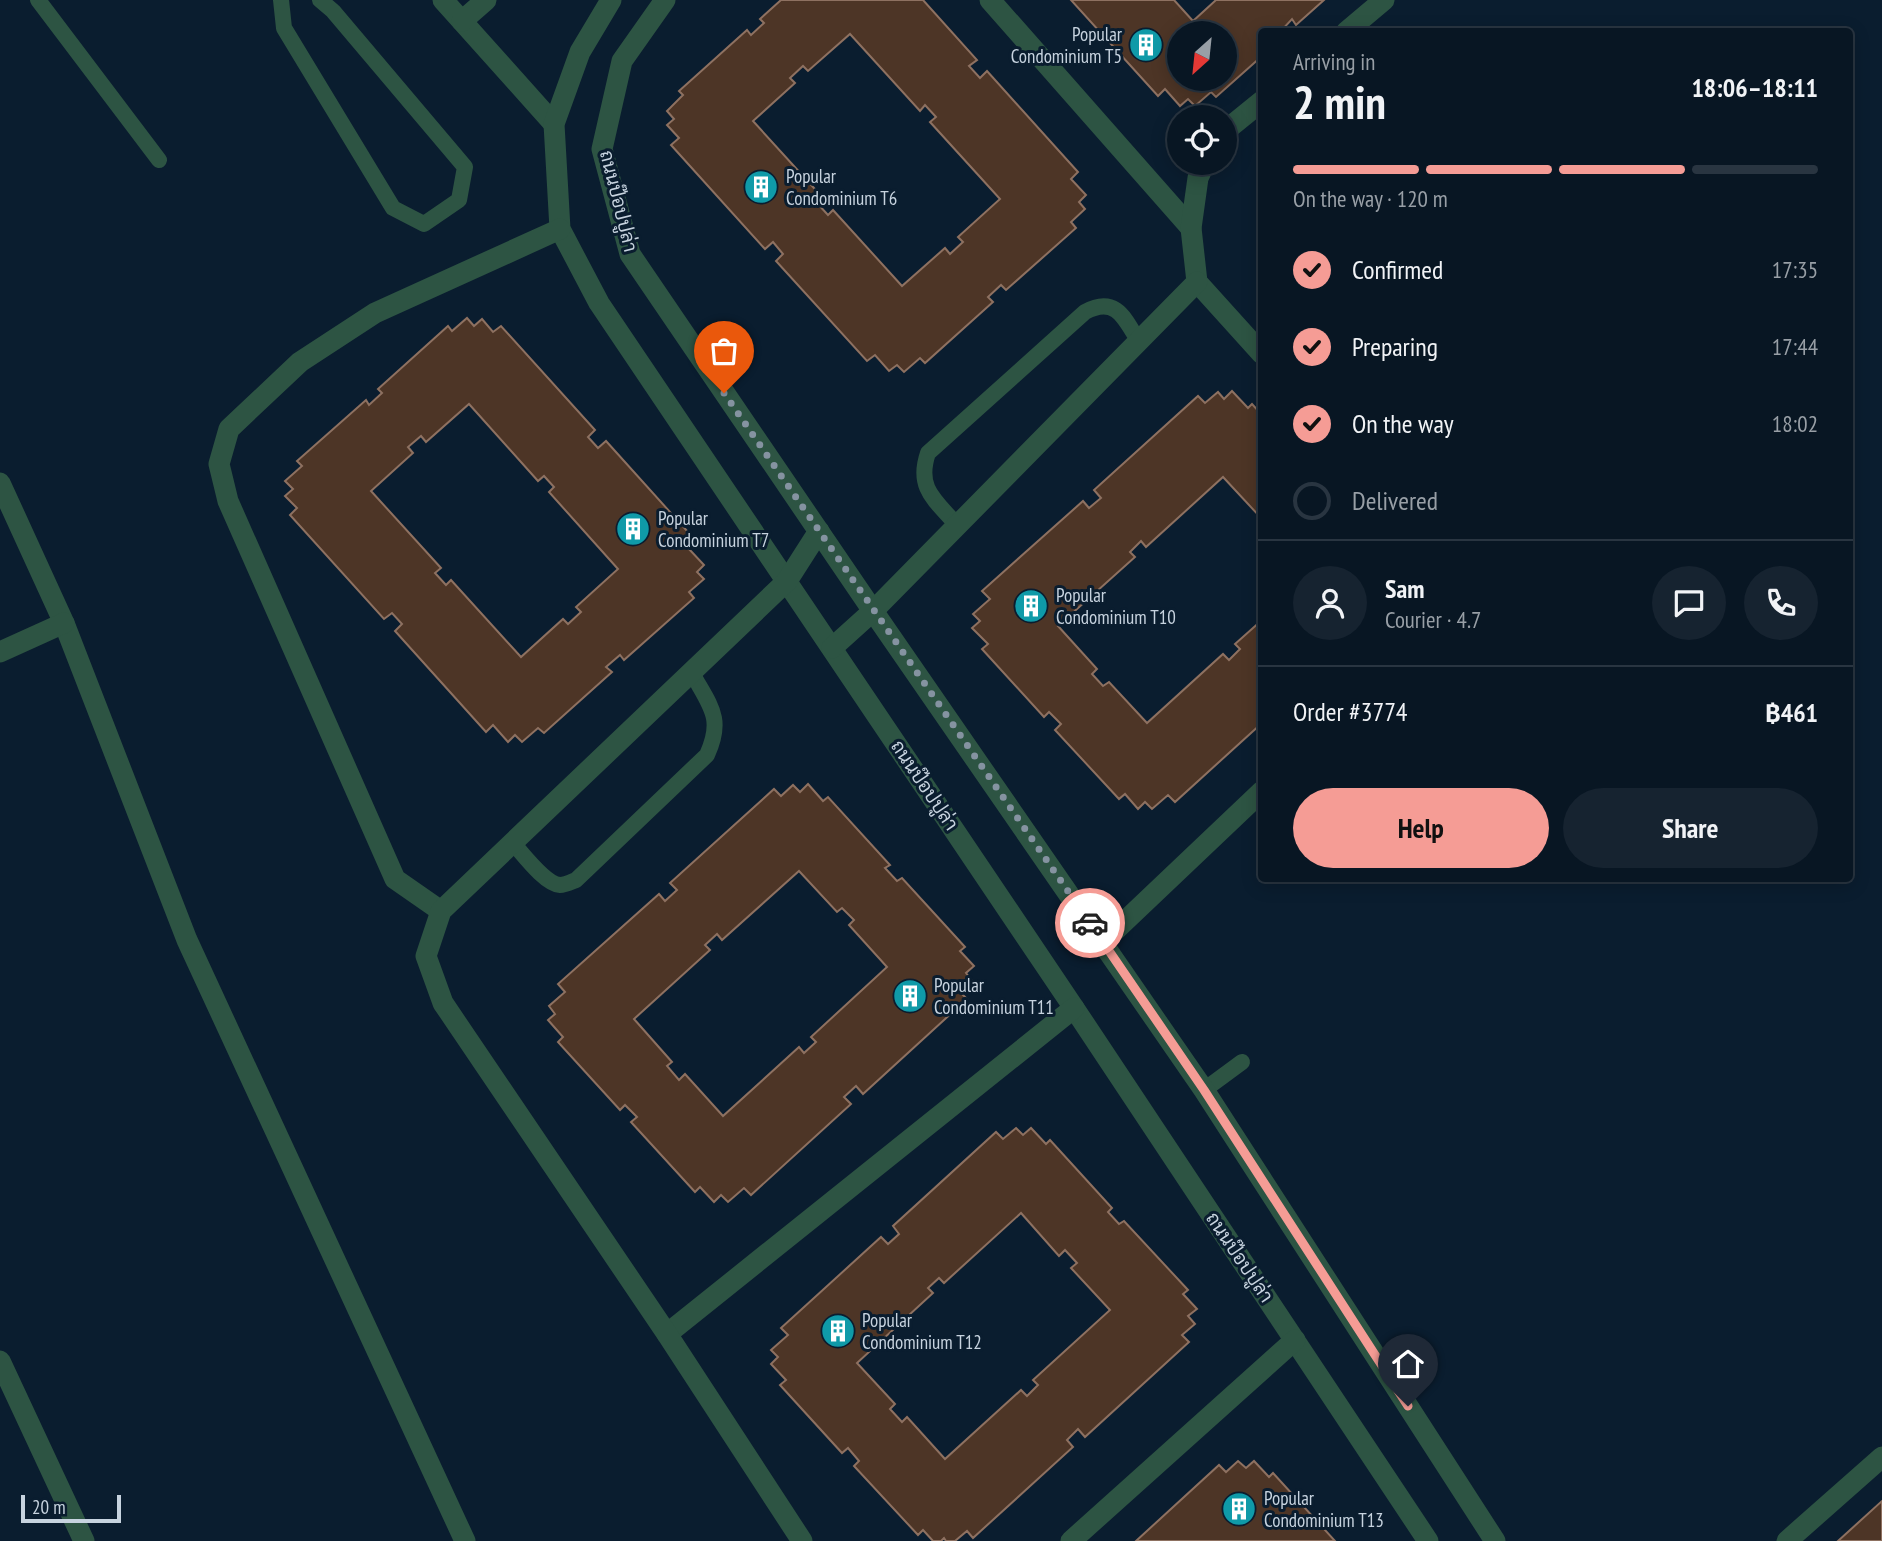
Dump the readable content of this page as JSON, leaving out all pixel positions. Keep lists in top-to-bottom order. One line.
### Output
{"streets":{"street":["ถนนป๊อปปูล่า"]},"places":{"building":["Popular Condominium T5","Popular Condominium T6","Popular Condominium T7","Popular Condominium T10","Popular Condominium T11","Popular Condominium T12","Popular Condominium T13"]},"scale_bar":"20 m","north":"bottom left","page":{"heading":["2 min","Arriving in","18:06–18:11"],"panel":["Sam","Courier · 4.7","Order #3774","฿461"],"bar":"On the way · 120 m","list":[["Confirmed","17:35"],["Preparing","17:44"],["On the way","18:02"],"Delivered"],"buttons":["Help","Share"],"scale":"20 m"}}
